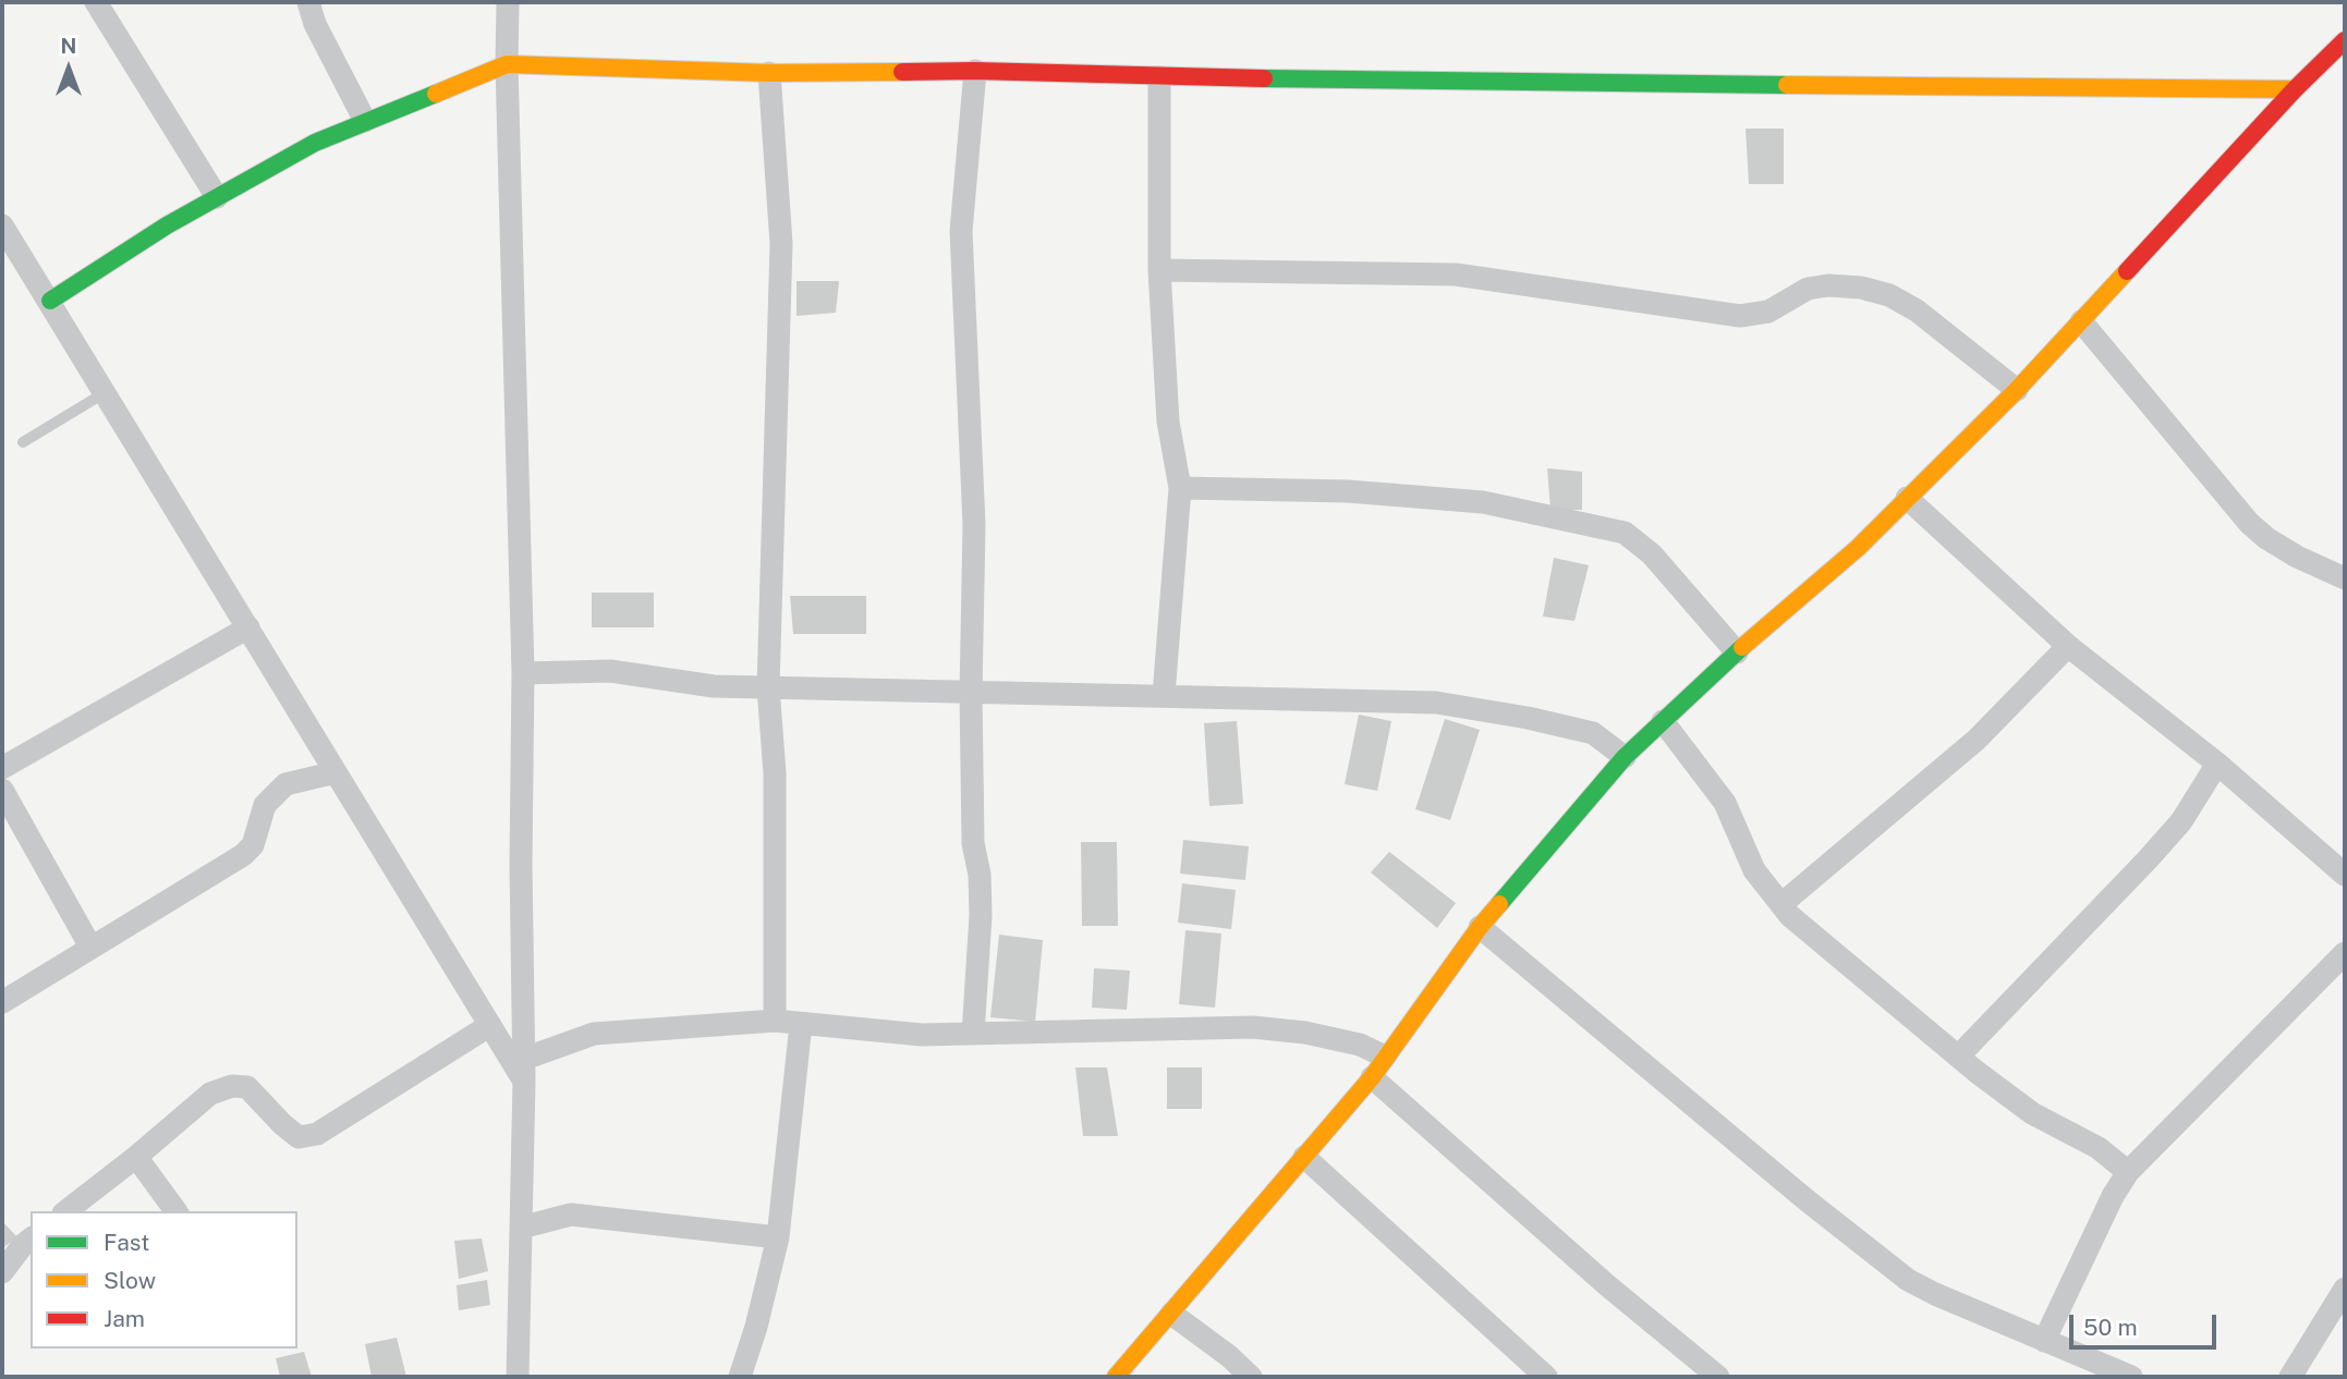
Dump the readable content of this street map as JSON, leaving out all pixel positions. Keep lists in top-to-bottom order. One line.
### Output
{"legend":["Fast","Slow","Jam"],"scale_bar":"50 m","north":"top"}
